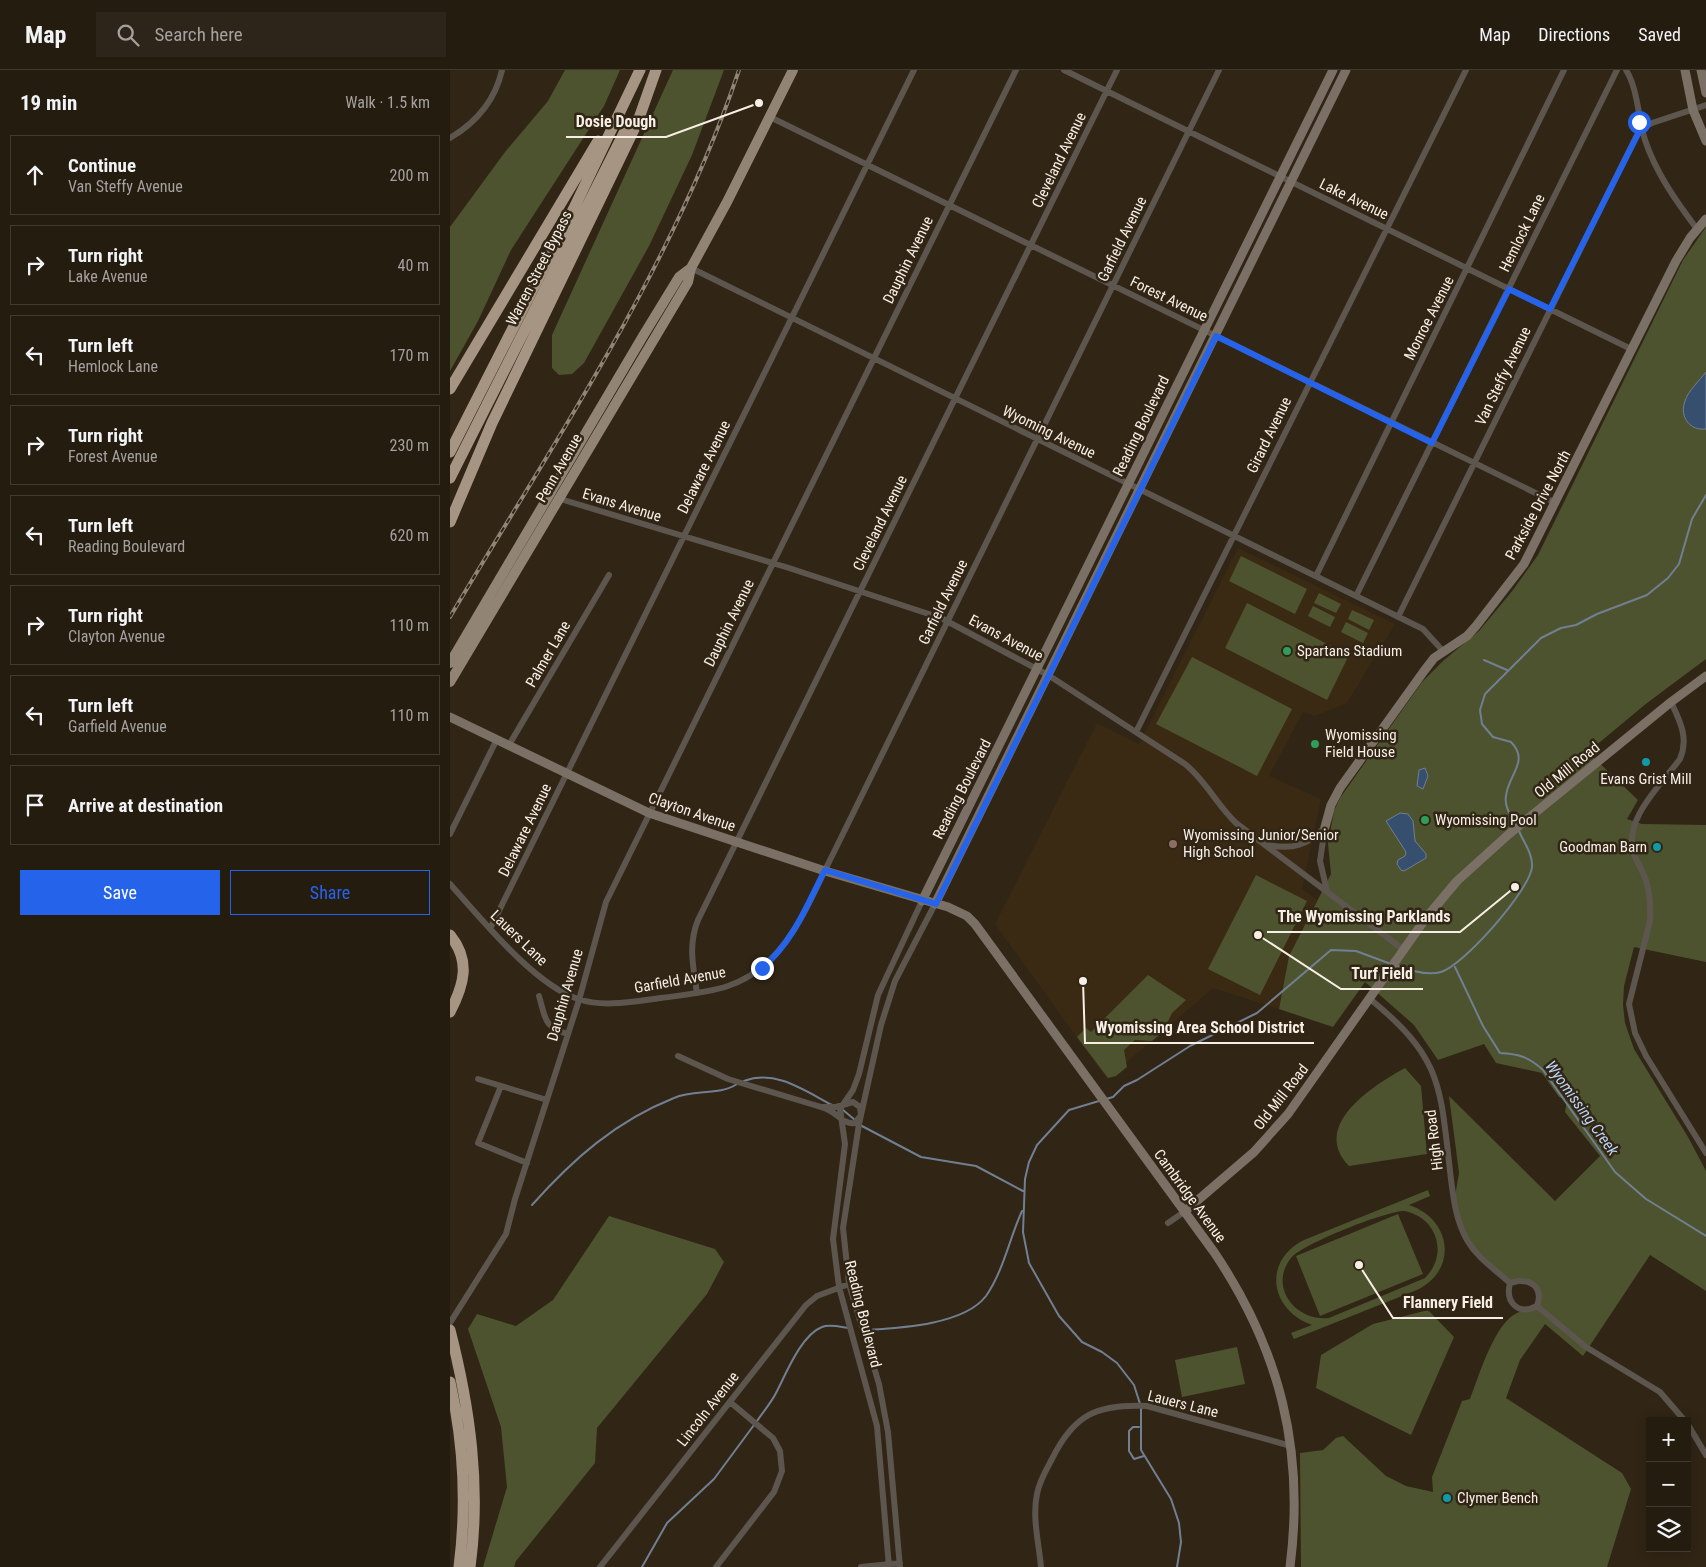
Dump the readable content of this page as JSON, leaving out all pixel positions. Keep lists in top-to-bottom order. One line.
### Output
{"streets":{"highway":["Warren Street Bypass"],"main road":["Penn Avenue"],"street":["Cleveland Avenue","Lake Avenue","Hemlock Lane","Garfield Avenue","Dauphin Avenue","Forest Avenue","Monroe Avenue","Van Steffy Avenue","Reading Boulevard","Wyoming Avenue","Girard Avenue","Delaware Avenue","Evans Avenue","Parkside Drive North","Palmer Lane","Old Mill Road","Clayton Avenue","Lauers Lane","High Road","Cambridge Avenue","Lincoln Avenue"]},"crossings":[["Cleveland Avenue","Lake Avenue"],["Cleveland Avenue","Garfield Avenue"],["Cleveland Avenue","Forest Avenue"],["Cleveland Avenue","Wyoming Avenue"],["Cleveland Avenue","Evans Avenue"],["Cleveland Avenue","Clayton Avenue"],["Lake Avenue","Hemlock Lane"],["Lake Avenue","Garfield Avenue"],["Lake Avenue","Monroe Avenue"],["Lake Avenue","Van Steffy Avenue"],["Lake Avenue","Reading Boulevard"],["Lake Avenue","Girard Avenue"],["Lake Avenue","Parkside Drive North"],["Hemlock Lane","Forest Avenue"],["Hemlock Lane","Wyoming Avenue"],["Garfield Avenue","Dauphin Avenue"],["Garfield Avenue","Forest Avenue"],["Garfield Avenue","Wyoming Avenue"],["Garfield Avenue","Evans Avenue"],["Garfield Avenue","Clayton Avenue"],["Garfield Avenue","Lauers Lane"],["Dauphin Avenue","Forest Avenue"],["Dauphin Avenue","Wyoming Avenue"],["Dauphin Avenue","Evans Avenue"],["Dauphin Avenue","Clayton Avenue"],["Dauphin Avenue","Lauers Lane"],["Forest Avenue","Monroe Avenue"],["Forest Avenue","Van Steffy Avenue"],["Forest Avenue","Reading Boulevard"],["Forest Avenue","Girard Avenue"],["Forest Avenue","Delaware Avenue"],["Forest Avenue","Penn Avenue"],["Forest Avenue","Parkside Drive North"],["Monroe Avenue","Wyoming Avenue"],["Van Steffy Avenue","Wyoming Avenue"],["Reading Boulevard","Wyoming Avenue"],["Reading Boulevard","Evans Avenue"],["Reading Boulevard","Clayton Avenue"],["Reading Boulevard","Cambridge Avenue"],["Reading Boulevard","Lincoln Avenue"],["Wyoming Avenue","Girard Avenue"],["Wyoming Avenue","Delaware Avenue"],["Wyoming Avenue","Penn Avenue"],["Wyoming Avenue","Parkside Drive North"],["Girard Avenue","Evans Avenue"],["Delaware Avenue","Evans Avenue"],["Delaware Avenue","Clayton Avenue"],["Delaware Avenue","Lauers Lane"],["Penn Avenue","Evans Avenue"],["Evans Avenue","Parkside Drive North"],["Evans Avenue","Old Mill Road"],["Palmer Lane","Clayton Avenue"],["Old Mill Road","High Road"],["Old Mill Road","Cambridge Avenue"],["Clayton Avenue","Cambridge Avenue"],["Lauers Lane","Cambridge Avenue"]],"water":["Wyomissing Creek"],"places":["Dosie Dough","Spartans Stadium","Wyomissing Field House","Evans Grist Mill","Wyomissing Pool","Wyomissing Junior/Senior High School","Goodman Barn","The Wyomissing Parklands","Turf Field","Wyomissing Area School District","Flannery Field","Clymer Bench"],"page":{"header":"Map","search":"Search here","nav":["Map","Directions","Saved"],"heading":["19 min","Walk · 1.5 km"],"list":[["Continue","Van Steffy Avenue","200 m"],["Turn right","Lake Avenue","40 m"],["Turn left","Hemlock Lane","170 m"],["Turn right","Forest Avenue","230 m"],["Turn left","Reading Boulevard","620 m"],["Turn right","Clayton Avenue","110 m"],["Turn left","Garfield Avenue","110 m"],"Arrive at destination"],"buttons":["Save","Share"],"map_buttons":["+","−"]}}
